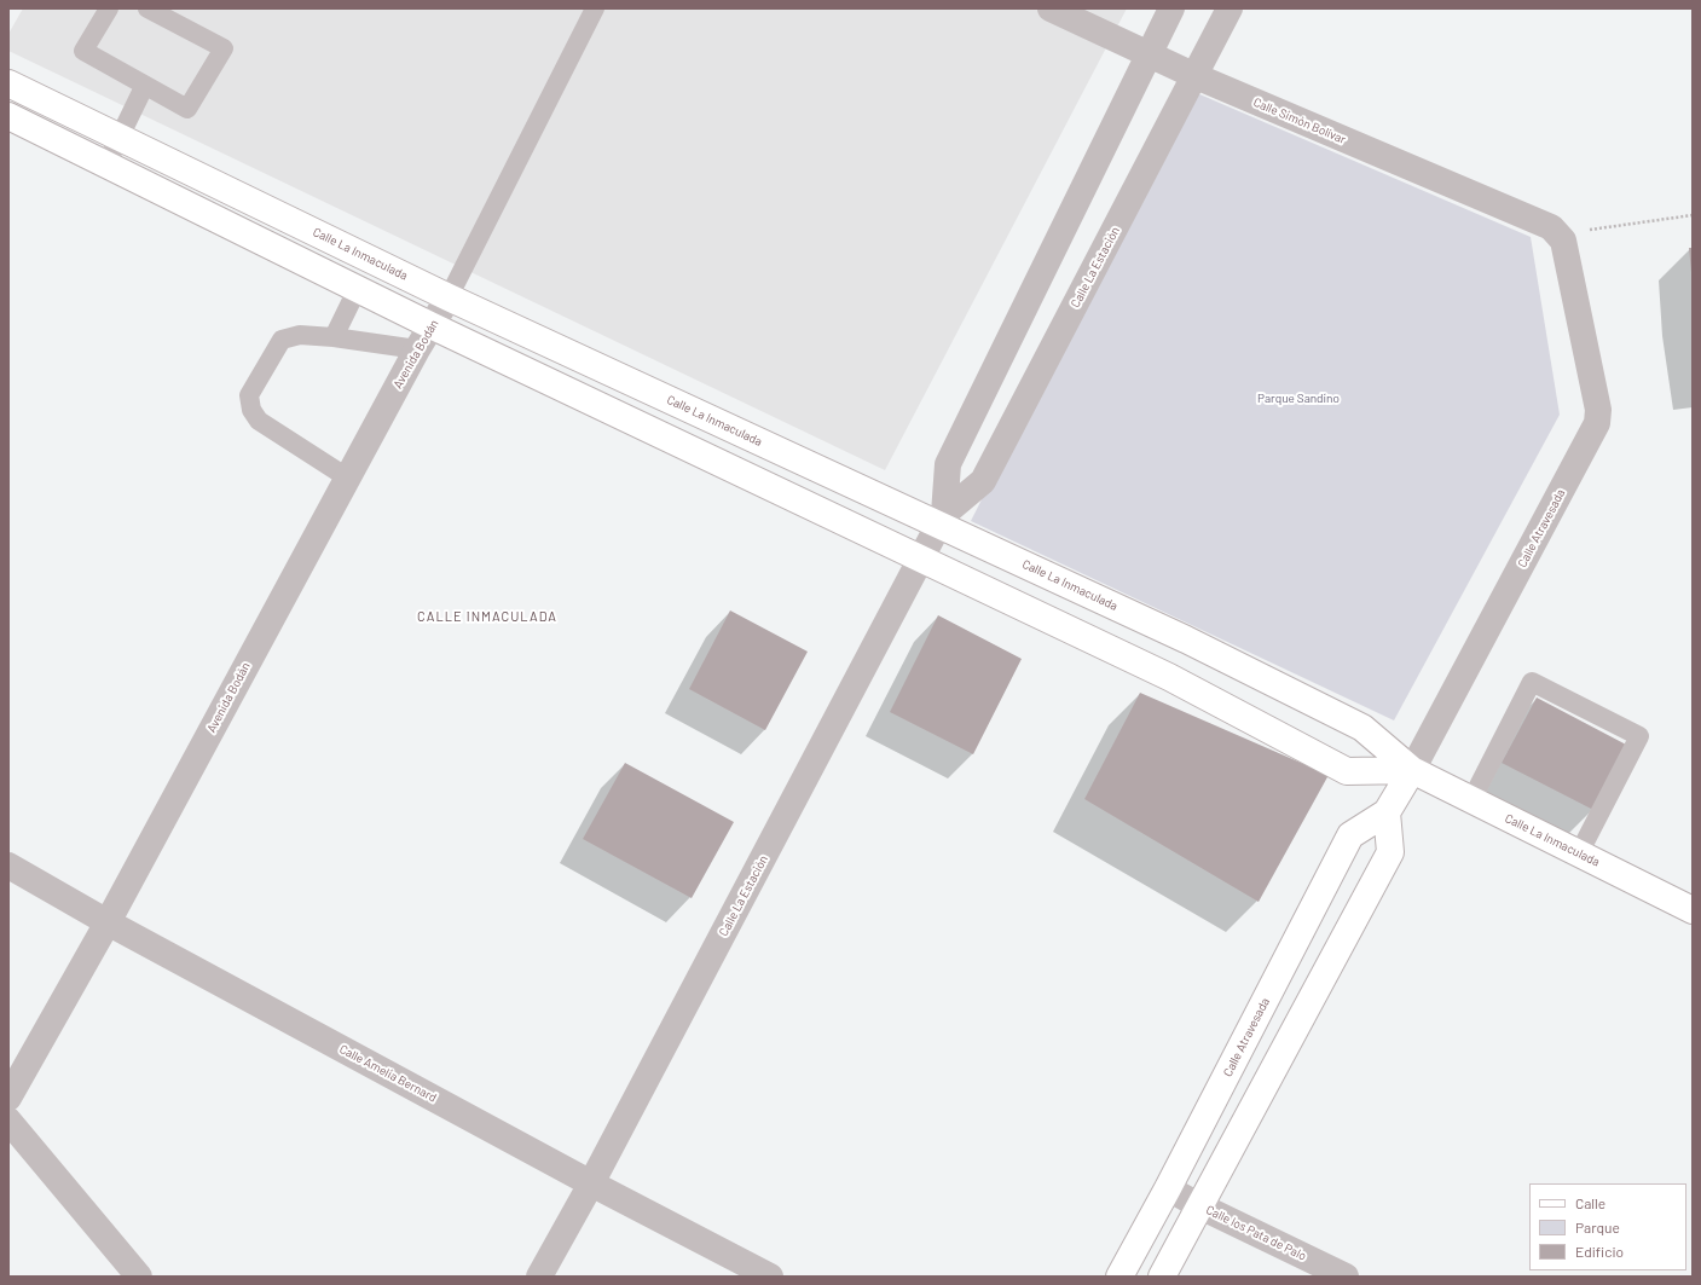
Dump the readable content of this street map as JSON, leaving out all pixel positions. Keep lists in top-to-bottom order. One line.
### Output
{"streets":{"main road":["Calle La Inmaculada","Calle Atravesada"],"street":["Calle Simón Bolívar","Calle La Estación","Avenida Bodán","Calle Amelia Bernard","Calle los Pata de Palo"]},"crossings":[["Calle Simón Bolívar","Calle La Estación"],["Calle Simón Bolívar","Calle Atravesada"],["Calle La Inmaculada","Calle La Estación"],["Calle La Inmaculada","Avenida Bodán"],["Calle La Inmaculada","Calle Atravesada"],["Calle La Estación","Calle Amelia Bernard"],["Avenida Bodán","Calle Amelia Bernard"],["Calle Atravesada","Calle los Pata de Palo"]],"districts":["CALLE INMACULADA"],"parks":["Parque Sandino"],"legend":["Calle","Parque","Edificio"]}
